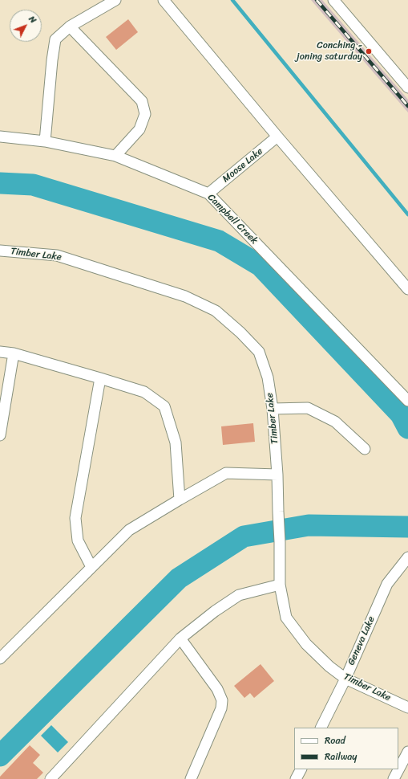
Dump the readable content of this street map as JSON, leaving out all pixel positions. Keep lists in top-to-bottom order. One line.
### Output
{"streets":{"street":["Moose Lake","Campbell Creek","Timber Lake","Geneva Lake"]},"crossings":[["Moose Lake","Campbell Creek"],["Timber Lake","Geneva Lake"]],"places":["Conching - joning saturday"],"legend":["Road","Railway"],"north":"top right"}
